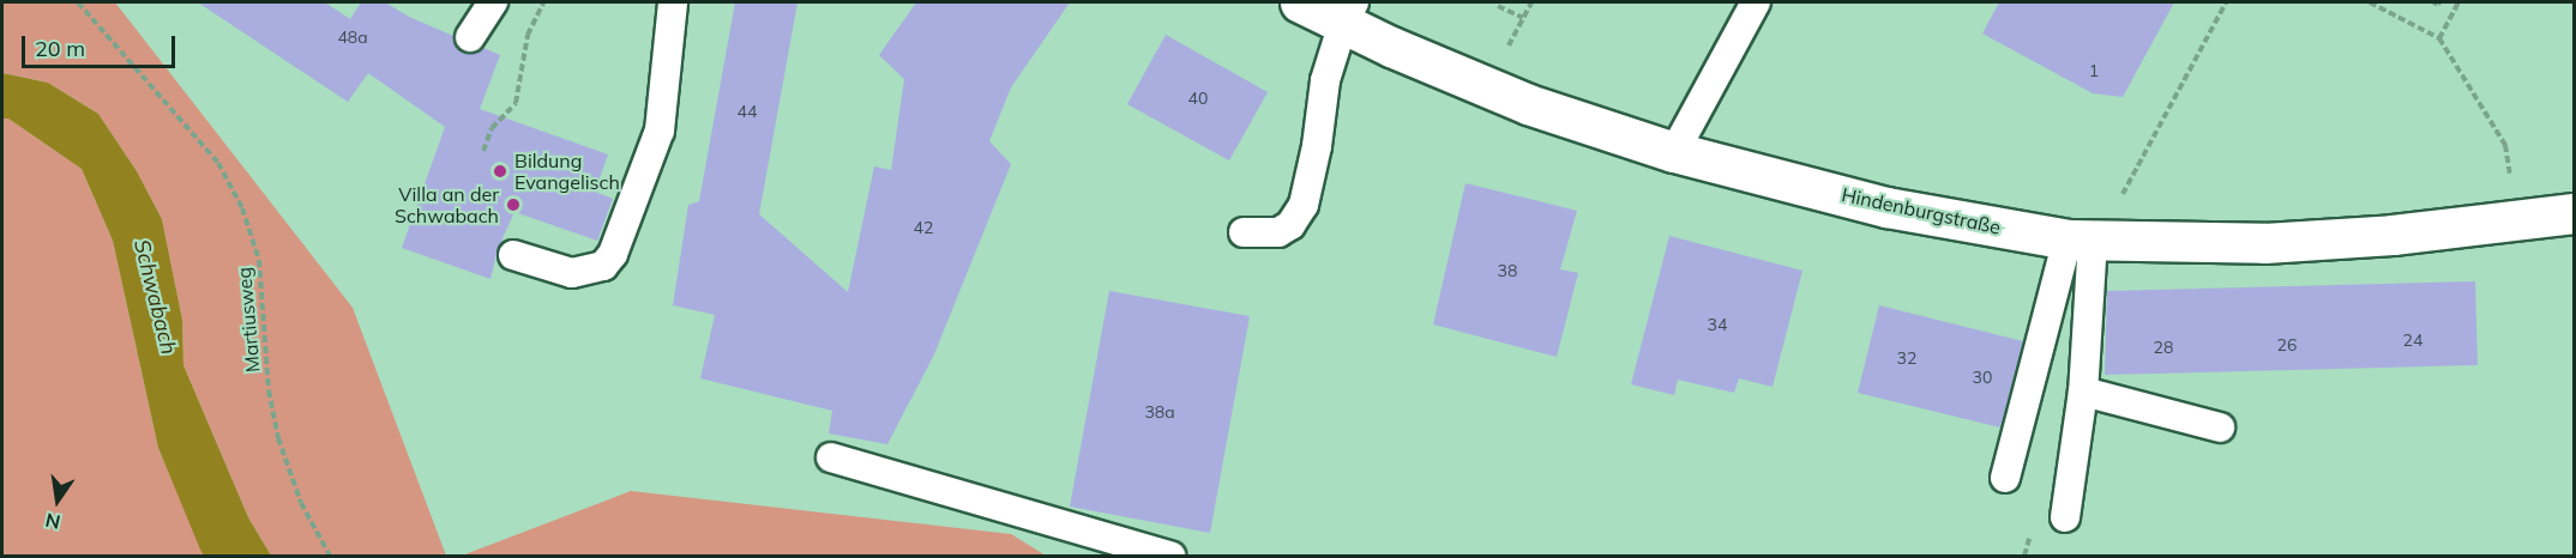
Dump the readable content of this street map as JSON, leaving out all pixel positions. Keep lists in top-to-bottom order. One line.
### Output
{"streets":{"street":["Hindenburgstraße"],"path":["Martiusweg"]},"water":["Schwabach"],"places":["Bildung Evangelisch","Villa an der Schwabach"],"house_numbers":["48a","1","40","44","42","38","34","24","26","28","32","30","38a"],"scale_bar":"20 m","north":"bottom"}
